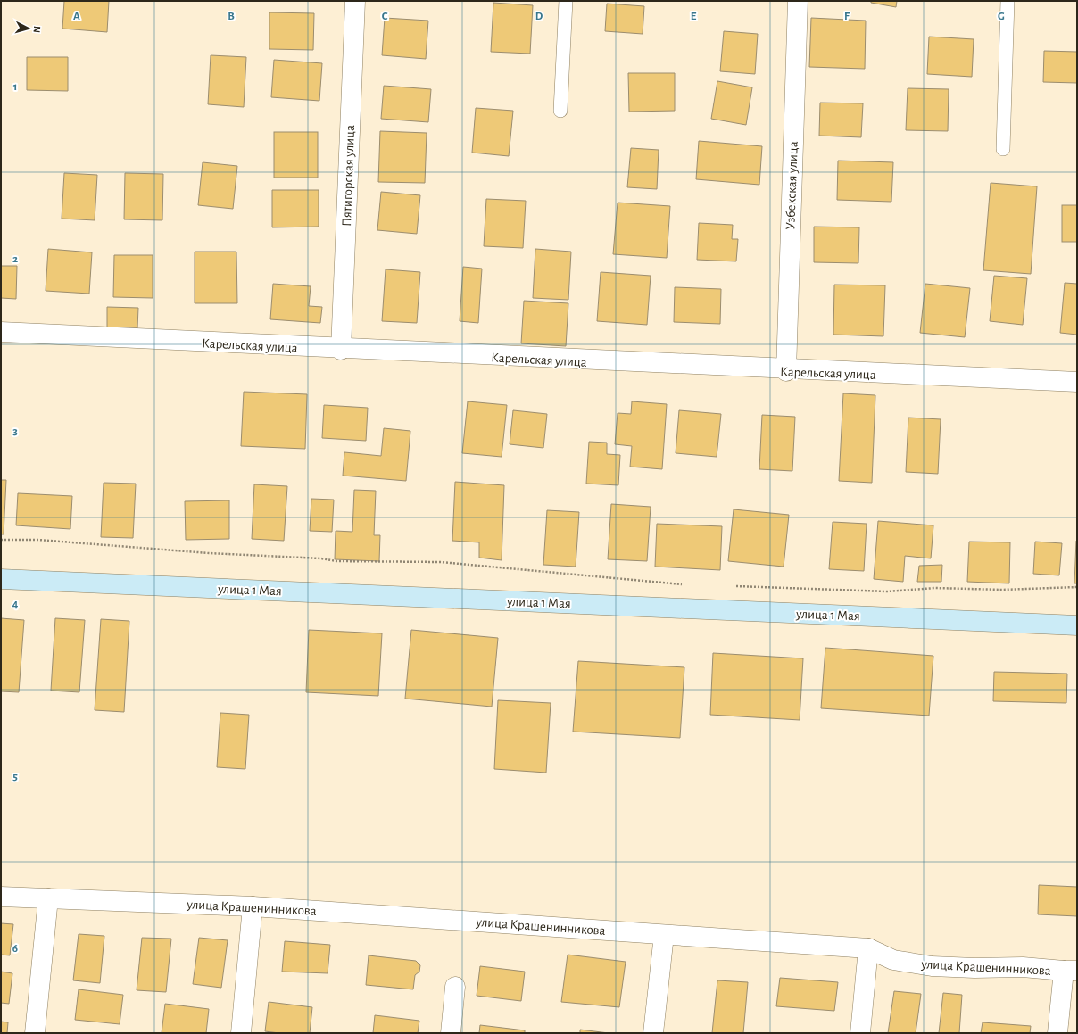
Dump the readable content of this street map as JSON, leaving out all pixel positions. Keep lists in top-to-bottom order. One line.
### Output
{"streets":{"street":["Пятигорская улица","Узбекская улица","Карельская улица","улица 1 Мая","улица Крашенинникова"]},"crossings":[["Пятигорская улица","Карельская улица"],["Узбекская улица","Карельская улица"]],"north":"right","grid":{"columns":["A","B","C","D","E","F","G"],"rows":["1","2","3","4","5","6"]}}
